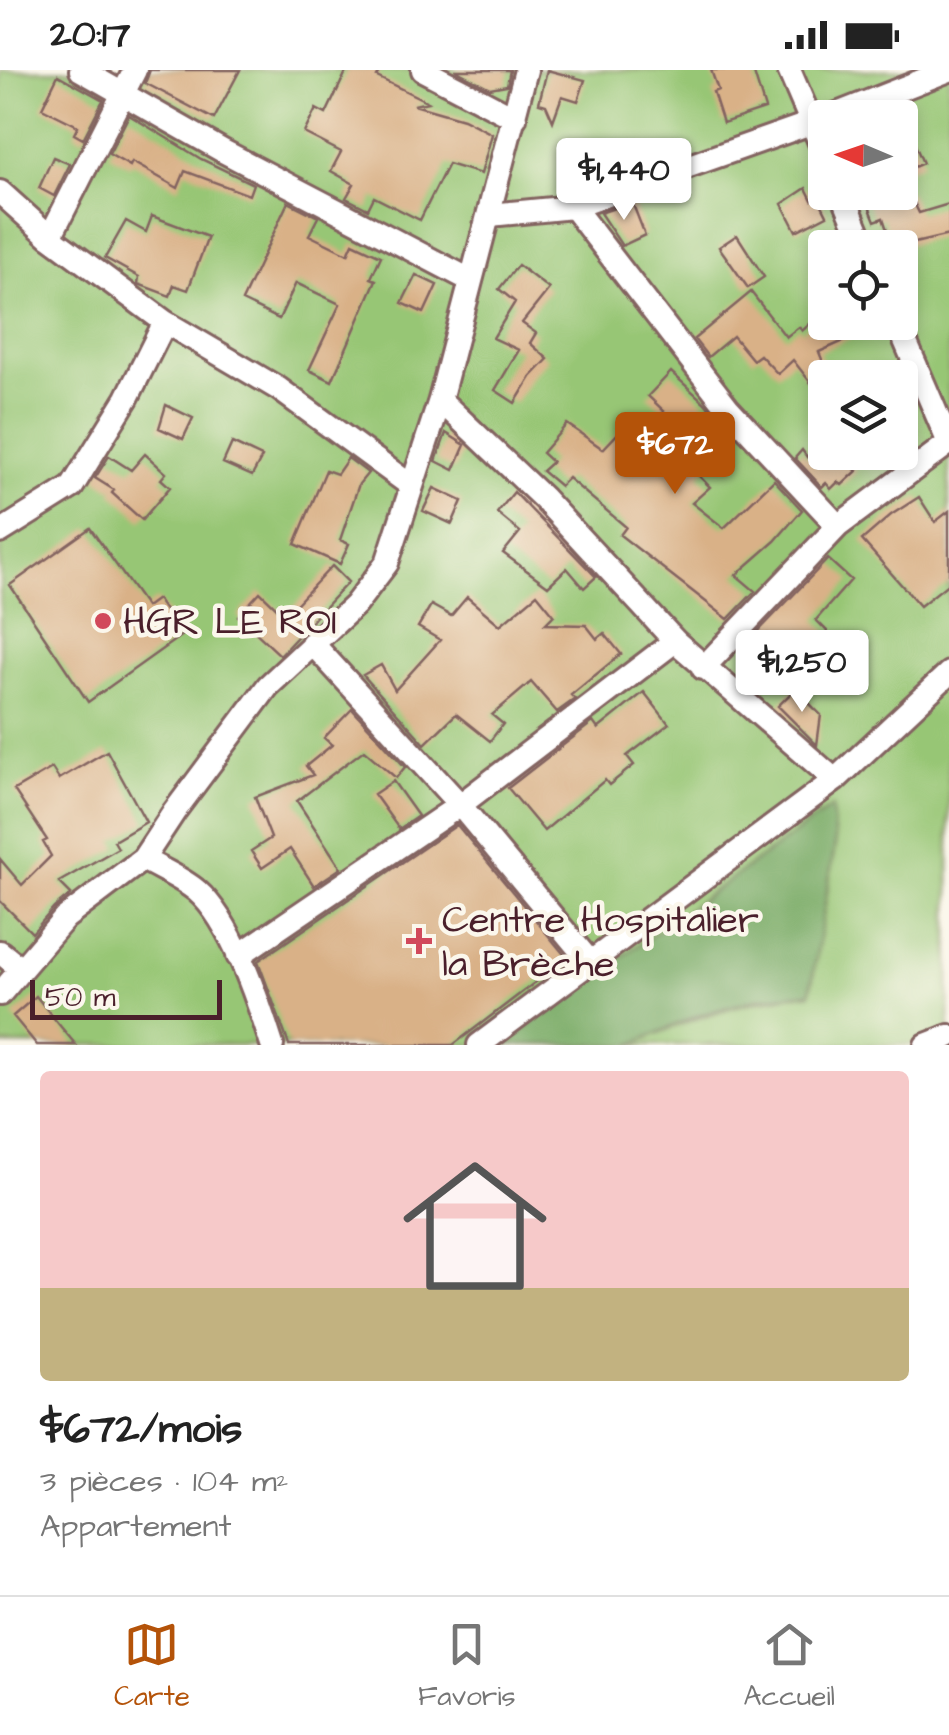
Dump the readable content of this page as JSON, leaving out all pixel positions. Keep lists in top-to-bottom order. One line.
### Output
{"places":{"other":["HGR LE ROI"],"health":["Centre Hospitalier la Brèche"]},"scale_bar":"50 m","north":"left","page":{"status":"20:17","price":["$1,440","$672","$1,250"],"scale":"50 m","list":[{"name":"$672/mois","note":"3 pièces · 104 m² · Appartement"}],"tabs":["Carte","Favoris","Accueil"]}}
